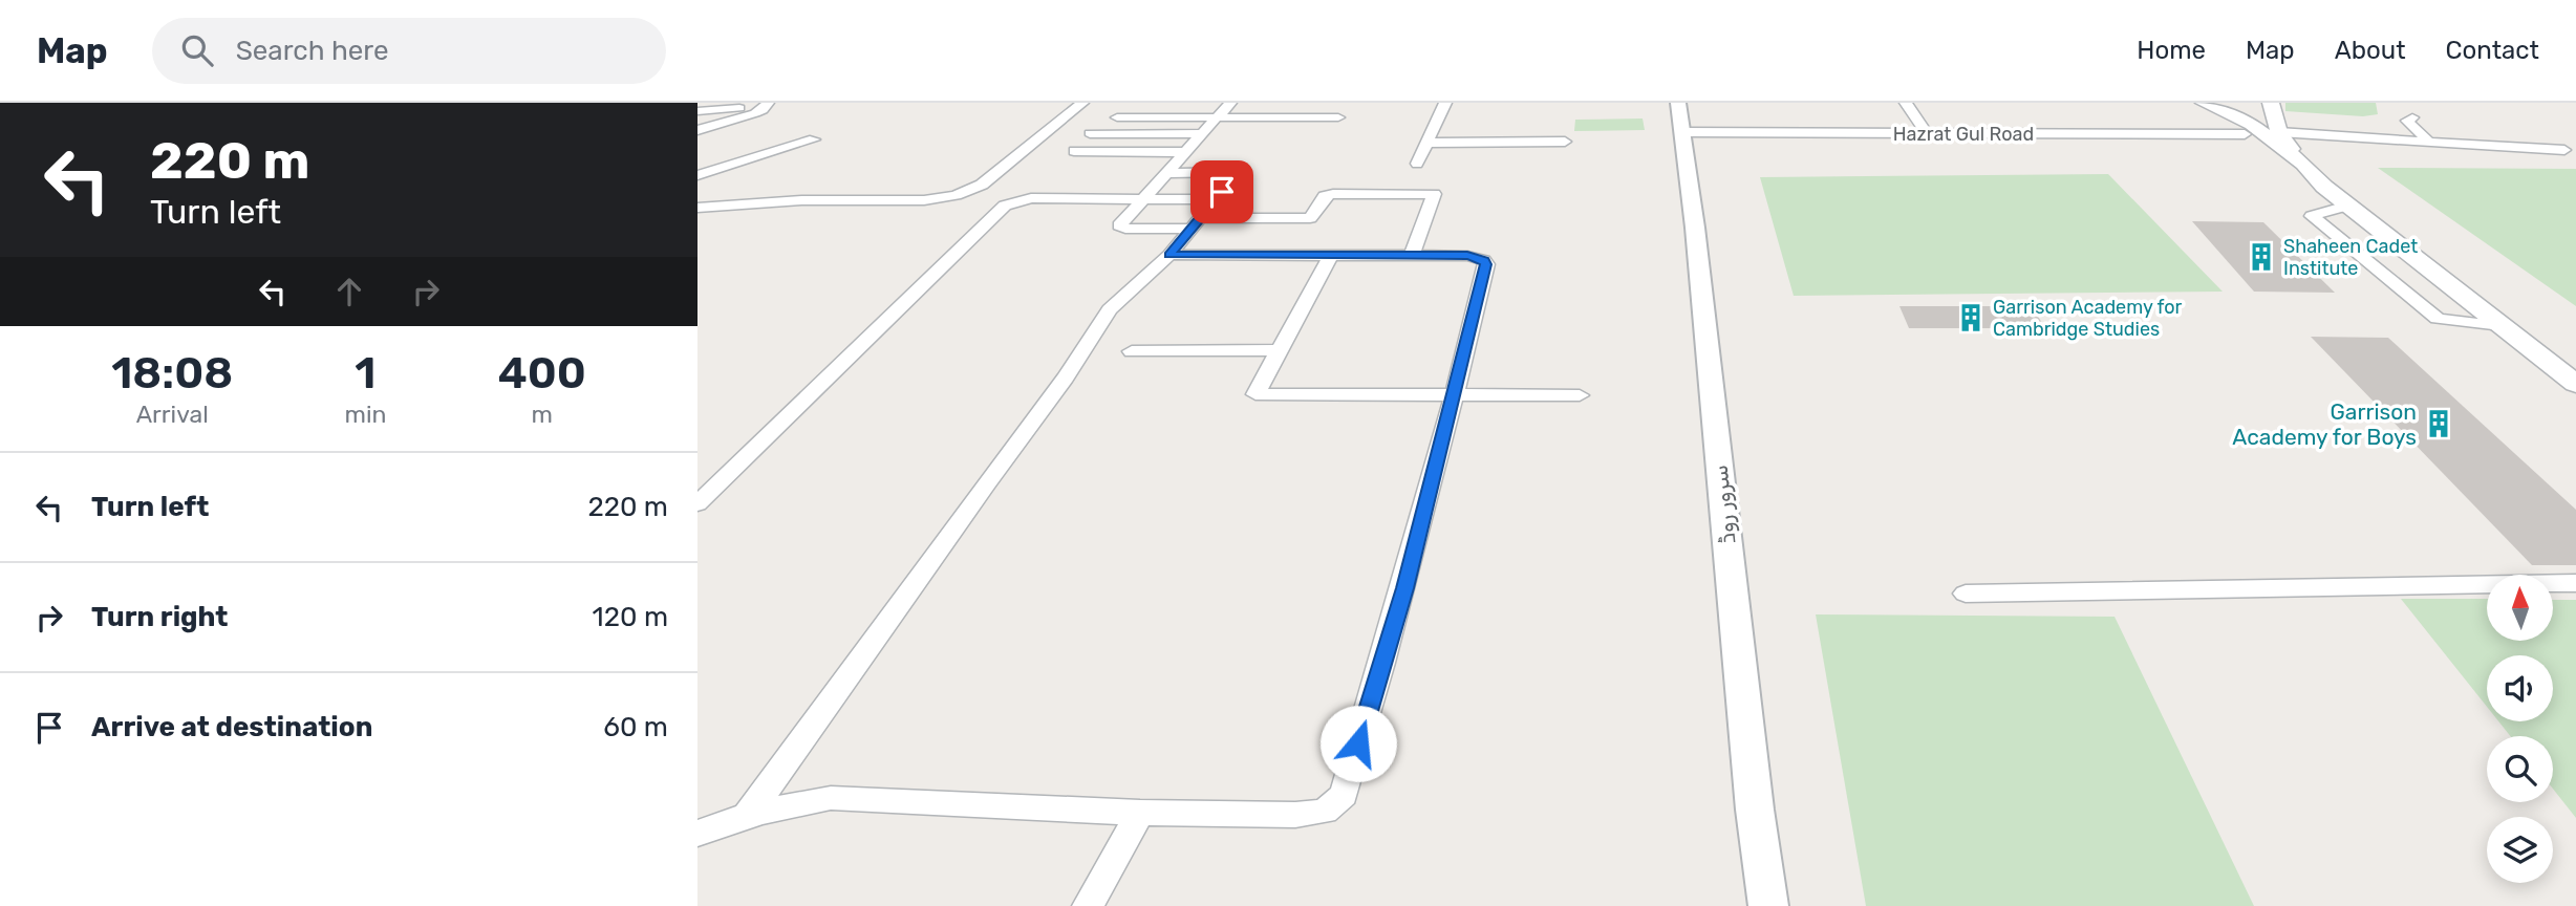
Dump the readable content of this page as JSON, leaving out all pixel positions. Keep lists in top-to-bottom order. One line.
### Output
{"streets":{"street":["Hazrat Gul Road","سرور روڈ"]},"crossings":[["Hazrat Gul Road","سرور روڈ"]],"places":{"building":["Shaheen Cadet Institute","Garrison Academy for Cambridge Studies","Garrison Academy for Boys"]},"north":"top","page":{"header":"Map","search":"Search here","nav":["Home","Map","About","Contact"],"turn":["220 m","Turn left"],"eta":["18:08","Arrival","1","min","400","m"],"list":[{"name":"Turn left","value":"220 m"},{"name":"Turn right","value":"120 m"},{"name":"Arrive at destination","value":"60 m"}]}}
